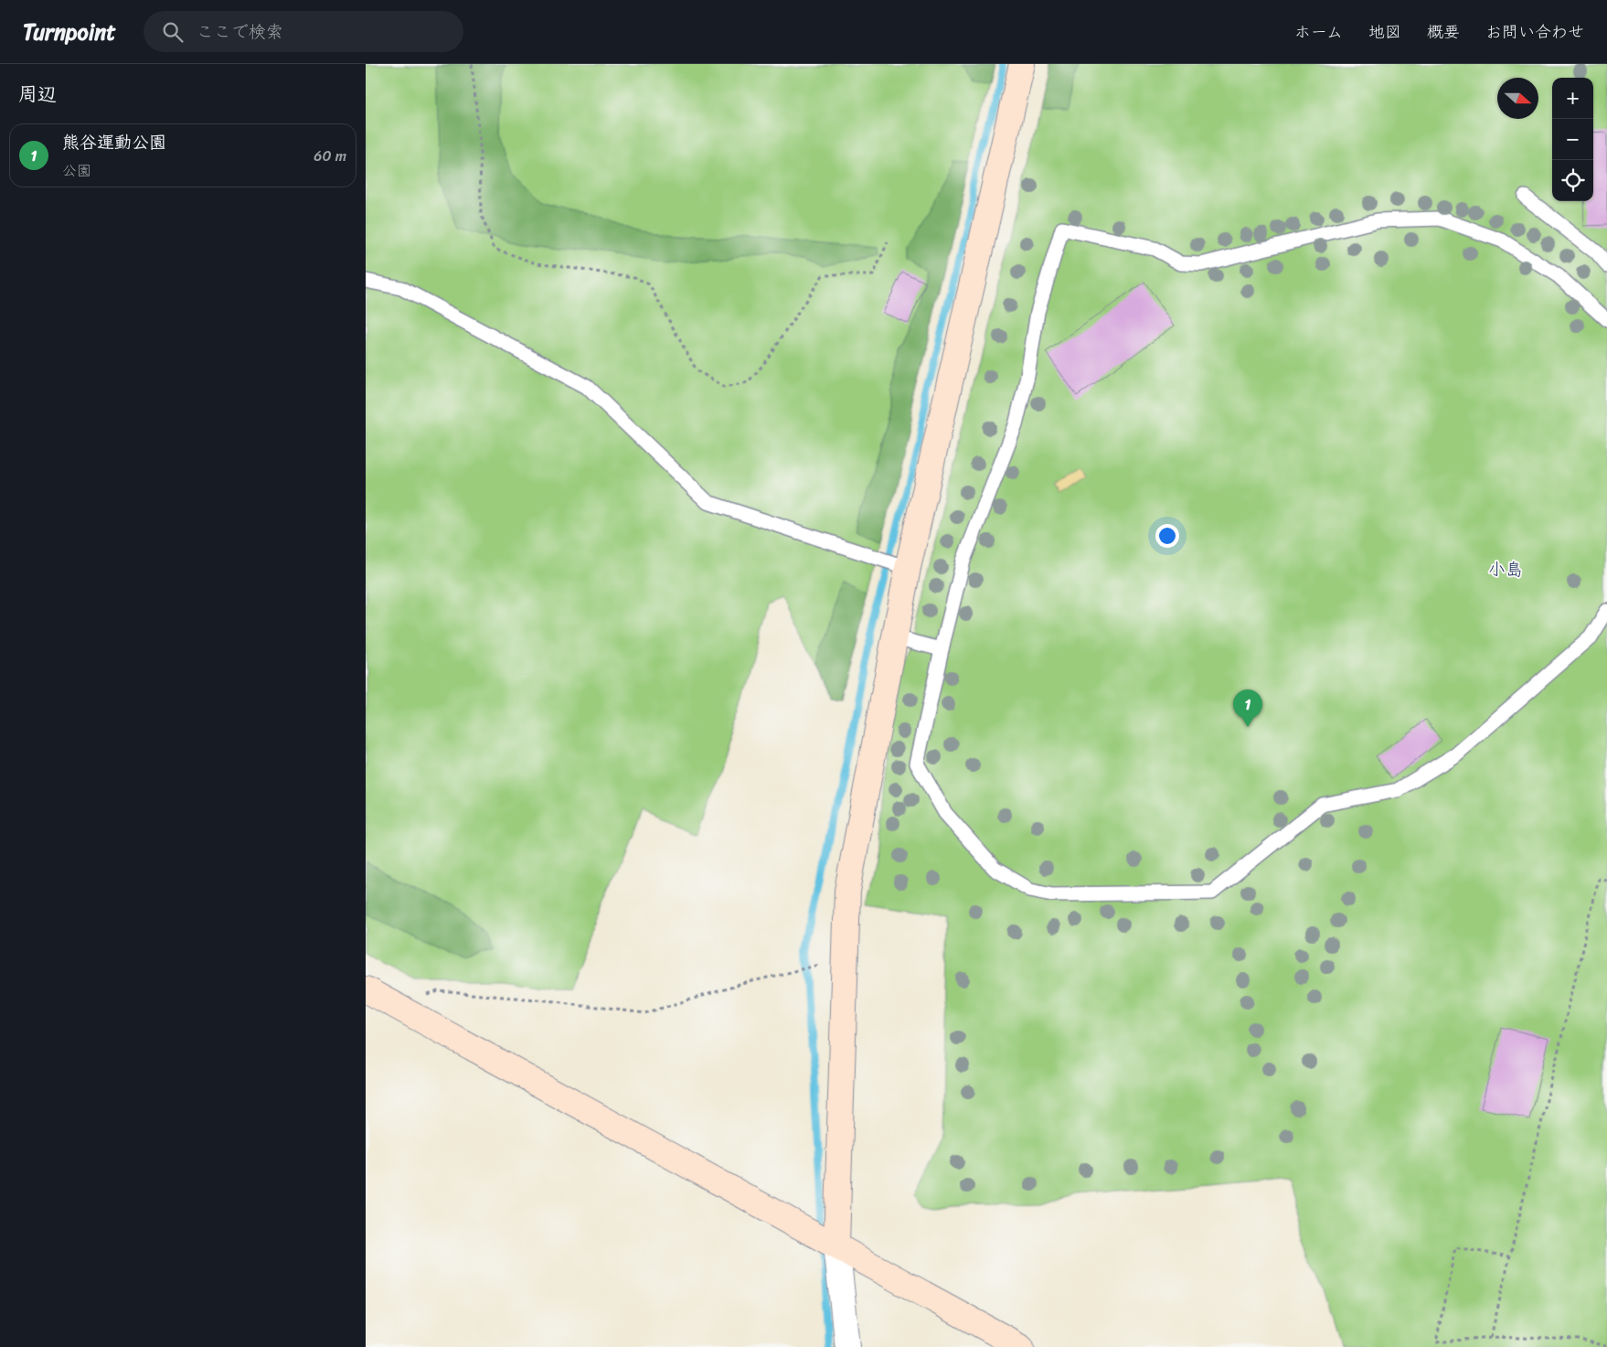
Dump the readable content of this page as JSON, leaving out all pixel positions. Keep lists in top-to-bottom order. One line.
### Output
{"districts":["小島"],"north":"right","page":{"header":"Turnpoint","search":"ここで検索","nav":["ホーム","地図","概要","お問い合わせ"],"heading":"周辺","map_buttons":["+","−"],"list":[{"mark":"1","name":"熊谷運動公園","note":"公園","value":"60 m"}],"pins":"1"}}
